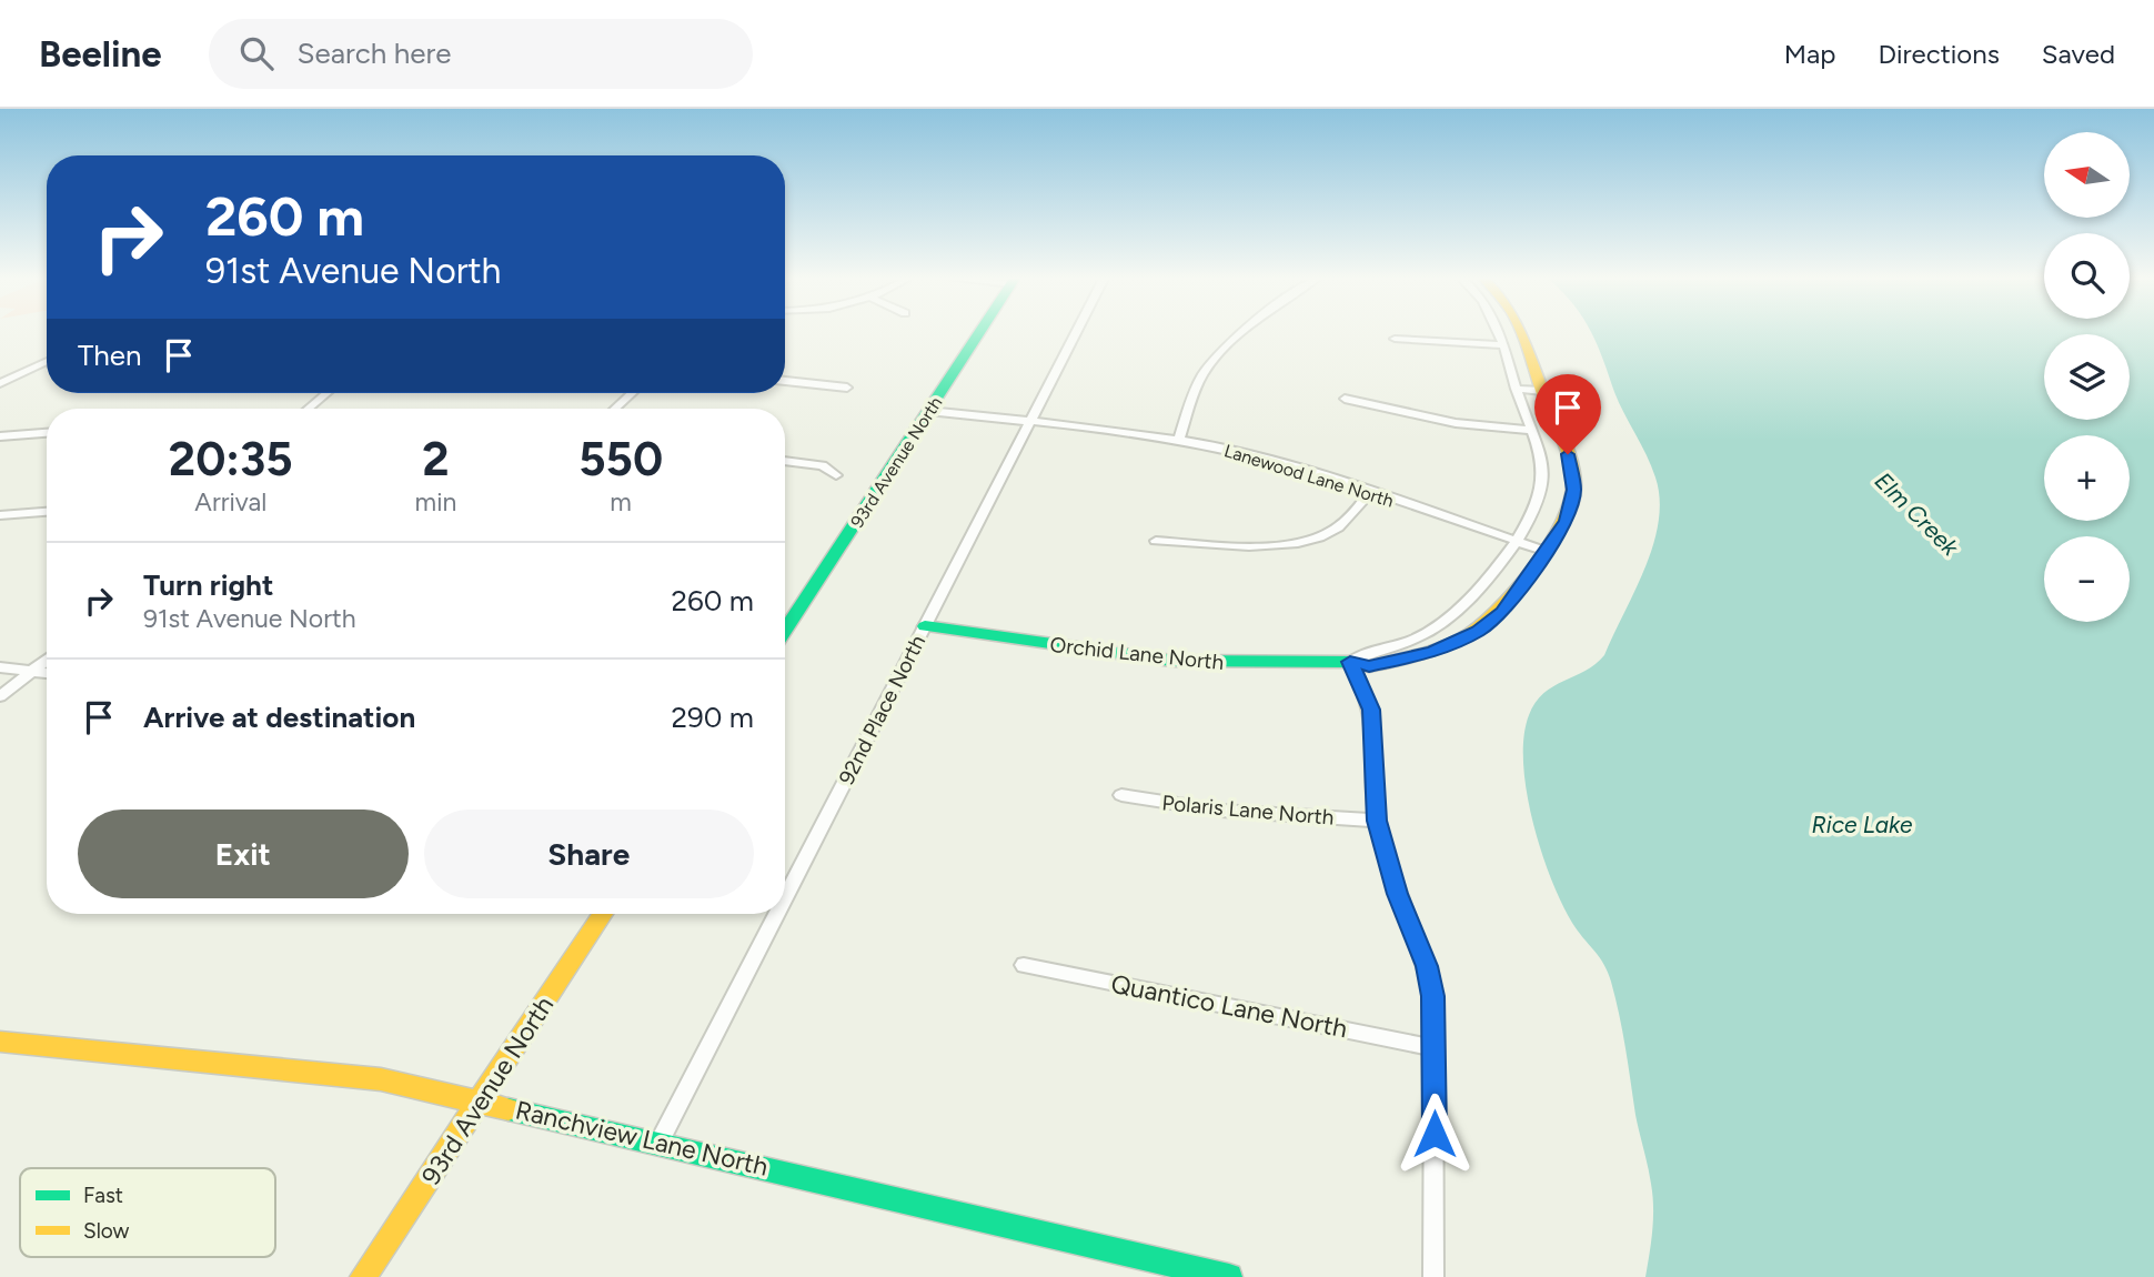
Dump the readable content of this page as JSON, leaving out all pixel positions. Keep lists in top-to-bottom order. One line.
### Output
{"streets":{"street":["93rd Avenue North","Lanewood Lane North","Orchid Lane North","92nd Place North","Polaris Lane North","Quantico Lane North","Ranchview Lane North"]},"crossings":[["93rd Avenue North","Lanewood Lane North"],["93rd Avenue North","Ranchview Lane North"],["Lanewood Lane North","Orchid Lane North"],["Lanewood Lane North","92nd Place North"],["Orchid Lane North","92nd Place North"],["92nd Place North","Ranchview Lane North"]],"water":["Elm Creek","Rice Lake"],"legend":["Fast","Slow"],"north":"left","page":{"header":"Beeline","search":"Search here","nav":["Map","Directions","Saved"],"map_buttons":["+","−"],"turn":["260 m","91st Avenue North"],"then":"Then","eta":["20:35","Arrival","2","min","550","m"],"list":[{"name":"Turn right","note":"91st Avenue North","value":"260 m"},{"name":"Arrive at destination","value":"290 m"}],"buttons":["Exit","Share"]}}
